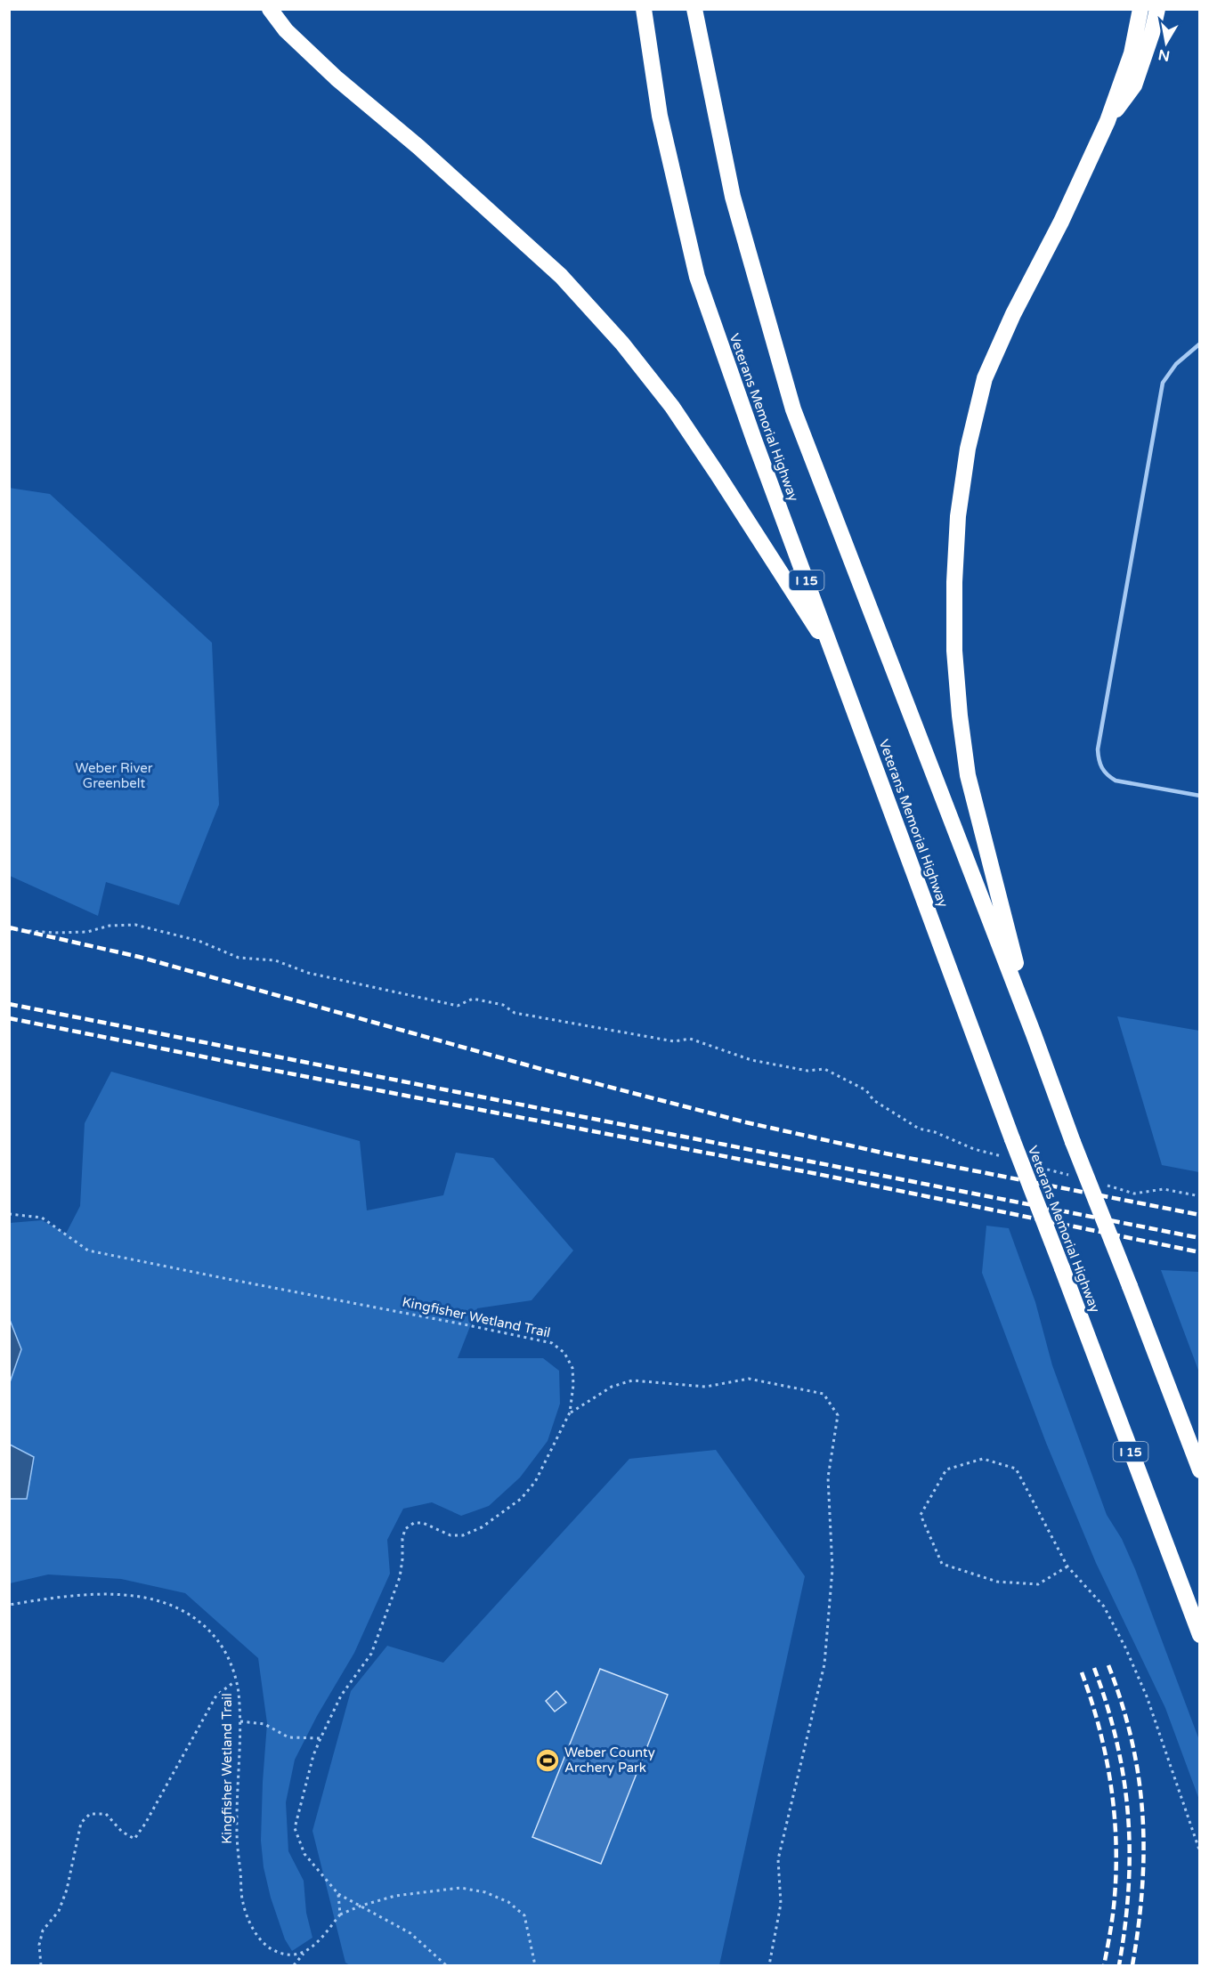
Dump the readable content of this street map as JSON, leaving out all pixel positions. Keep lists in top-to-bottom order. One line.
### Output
{"streets":{"highway":["Veterans Memorial Highway","I 15"],"path":["Kingfisher Wetland Trail"]},"parks":["Weber River Greenbelt"],"places":{"sports":["Weber County Archery Park"]},"north":"bottom"}
